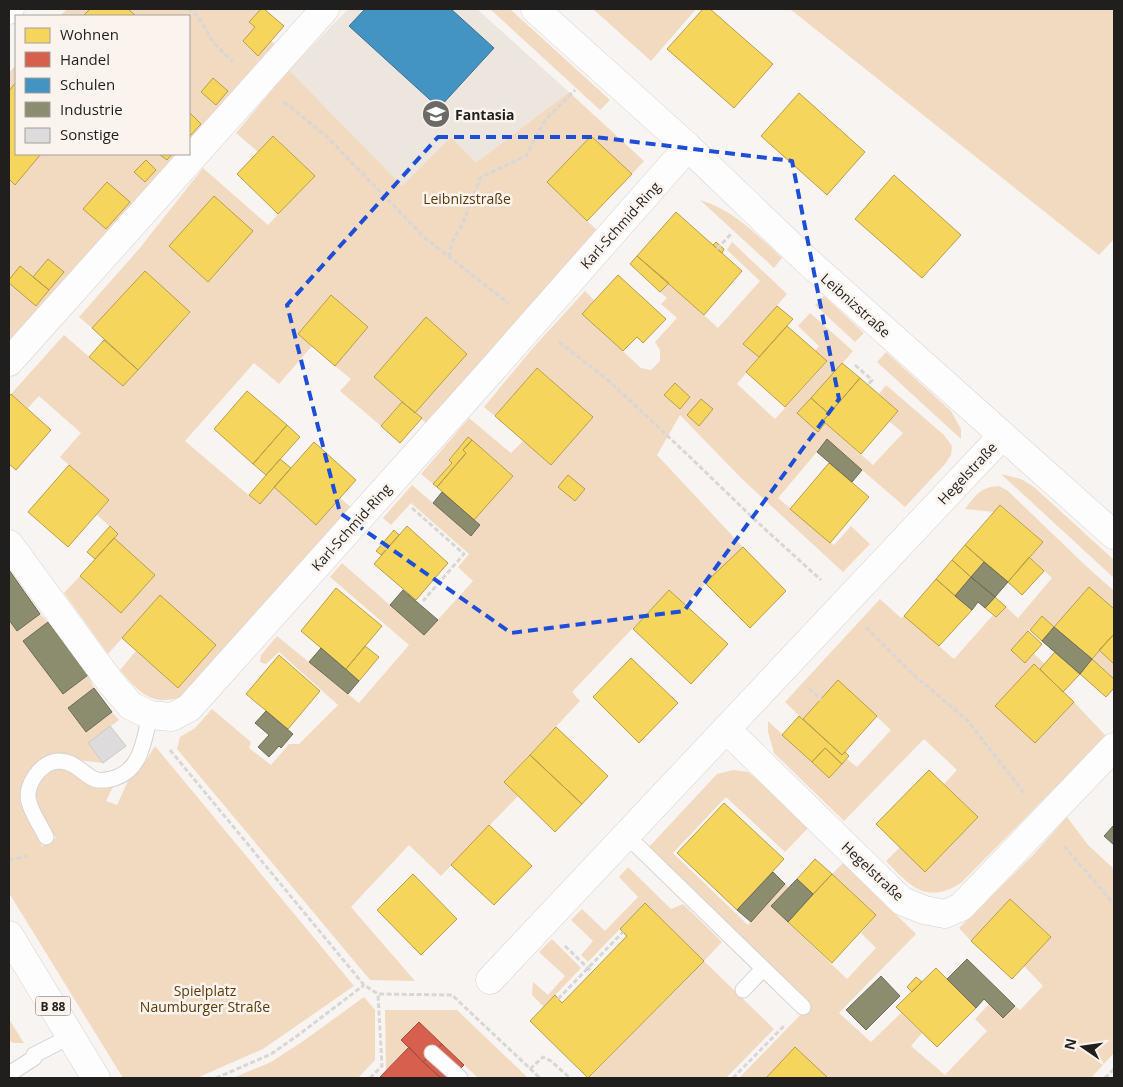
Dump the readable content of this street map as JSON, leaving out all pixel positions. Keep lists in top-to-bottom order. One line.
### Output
{"streets":{"street":["Karl-Schmid-Ring","Leibnizstraße","Hegelstraße","B 88"]},"crossings":[["Karl-Schmid-Ring","Leibnizstraße"],["Leibnizstraße","Hegelstraße"]],"parks":["Leibnizstraße","Spielplatz Naumburger Straße"],"places":{"school or university":["Fantasia"]},"legend":["Wohnen","Handel","Schulen","Industrie","Sonstige"],"north":"left"}
